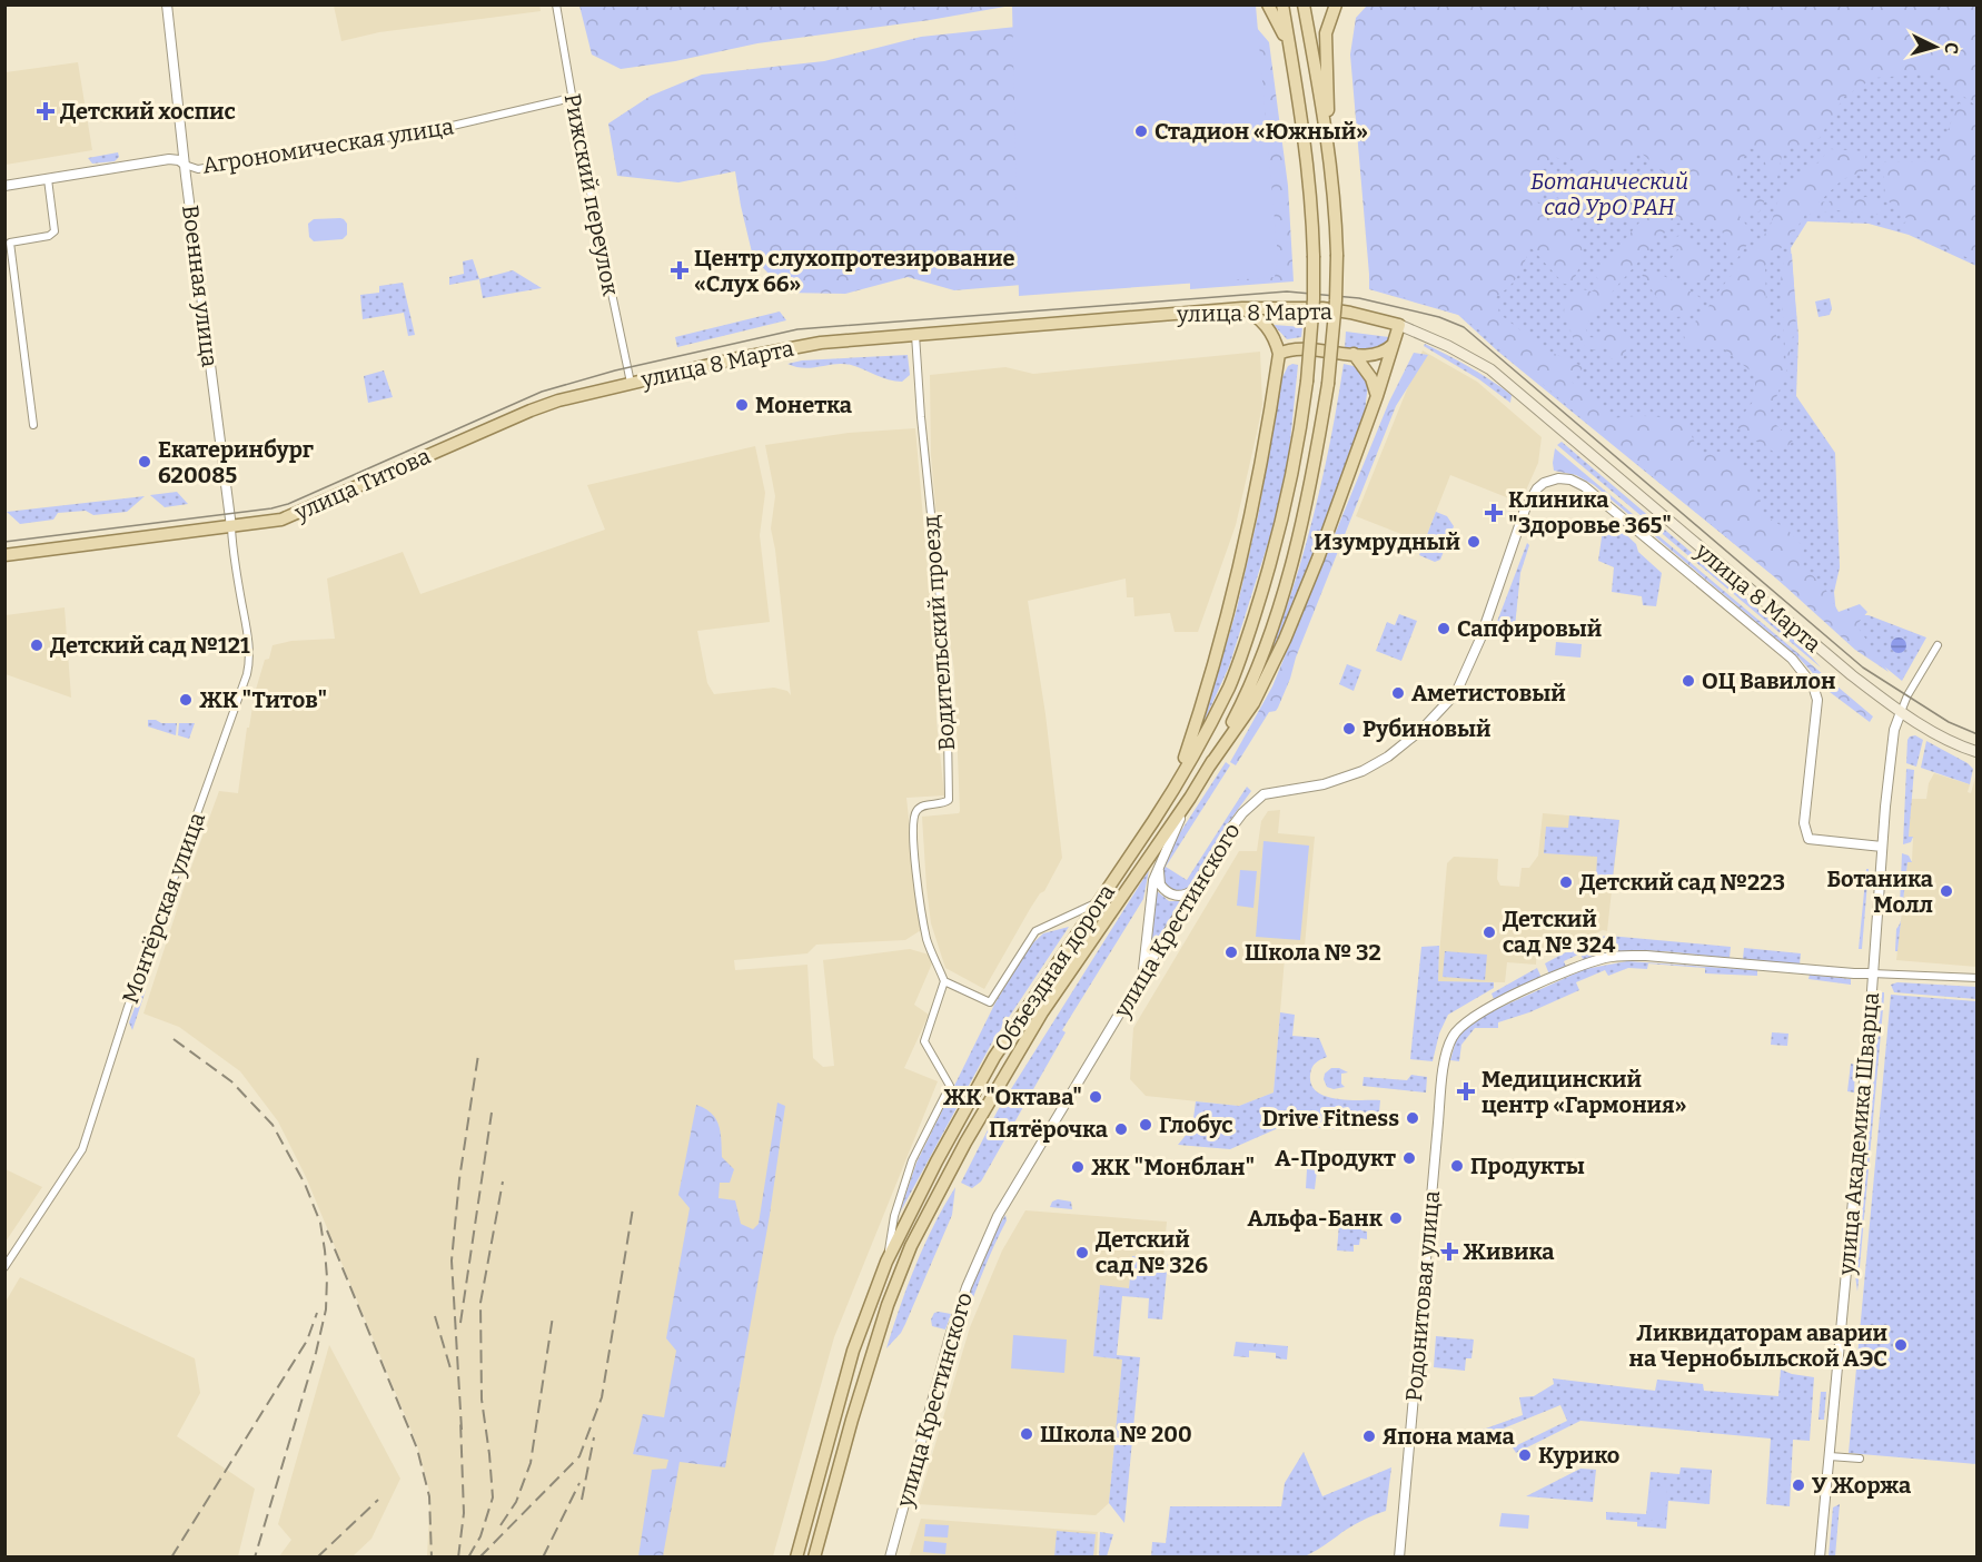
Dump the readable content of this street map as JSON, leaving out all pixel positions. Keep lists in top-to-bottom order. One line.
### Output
{"streets":{"main road":["улица 8 Марта","улица Титова","Объездная дорога"],"street":["Агрономическая улица","Рижский переулок","Военная улица","Водительский проезд","Монтёрская улица","улица Крестинского","улица Академика Шварца","Родонитовая улица"]},"crossings":[["Агрономическая улица","Рижский переулок"],["Агрономическая улица","Военная улица"],["Рижский переулок","улица 8 Марта"],["Рижский переулок","улица Титова"],["Военная улица","улица Титова"],["Военная улица","Монтёрская улица"],["улица 8 Марта","улица Титова"],["улица 8 Марта","Водительский проезд"],["улица 8 Марта","улица Академика Шварца"],["улица Титова","Монтёрская улица"],["улица Крестинского","улица Академика Шварца"],["улица Академика Шварца","Родонитовая улица"]],"parks":["Ботанический сад УрО РАН"],"places":{"health":["Детский хоспис","Центр слухопротезирование «Слух 66»","Клиника \"Здоровье 365\"","Медицинский центр «Гармония»","Живика"],"other":["Стадион «Южный»","Монетка","Екатеринбург 620085","Изумрудный","Сапфировый","Детский сад №121","ОЦ Вавилон","Аметистовый","ЖК \"Титов\"","Рубиновый","Детский сад №223","Ботаника Молл","Детский сад № 324","Школа № 32","ЖК \"Октава\"","Drive Fitness","Глобус","Пятёрочка","А-Продукт","Продукты","ЖК \"Монблан\"","Альфа-Банк","Детский сад № 326","Ликвидаторам аварии на Чернобыльской АЭС","Школа № 200","Япона мама","Курико","У Жоржа"]},"north":"right"}
